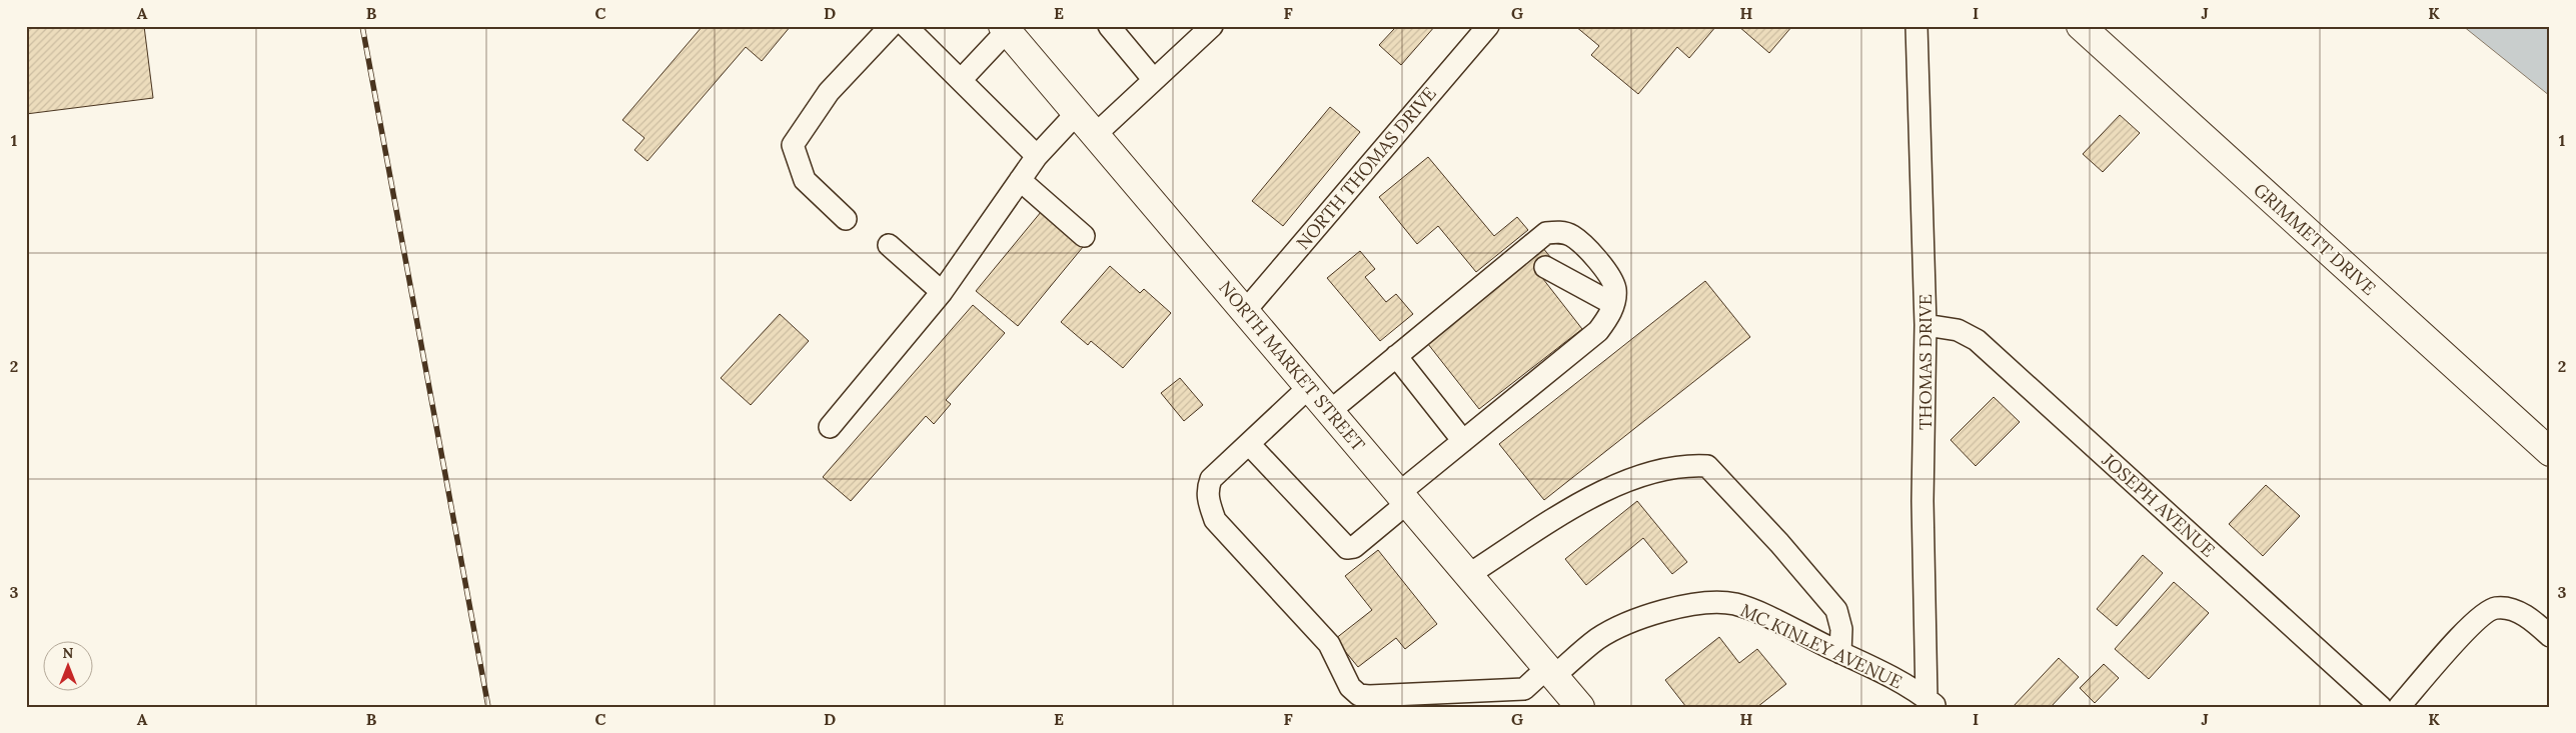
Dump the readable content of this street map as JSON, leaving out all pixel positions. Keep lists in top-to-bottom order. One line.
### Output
{"streets":{"main road":["GRIMMETT DRIVE","NORTH MARKET STREET"],"street":["NORTH THOMAS DRIVE","THOMAS DRIVE","JOSEPH AVENUE","MC KINLEY AVENUE"]},"crossings":[["NORTH THOMAS DRIVE","NORTH MARKET STREET"],["THOMAS DRIVE","JOSEPH AVENUE"],["THOMAS DRIVE","MC KINLEY AVENUE"],["NORTH MARKET STREET","MC KINLEY AVENUE"]],"north":"top","grid":{"columns":["A","B","C","D","E","F","G","H","I","J","K"],"rows":["1","2","3"]}}
